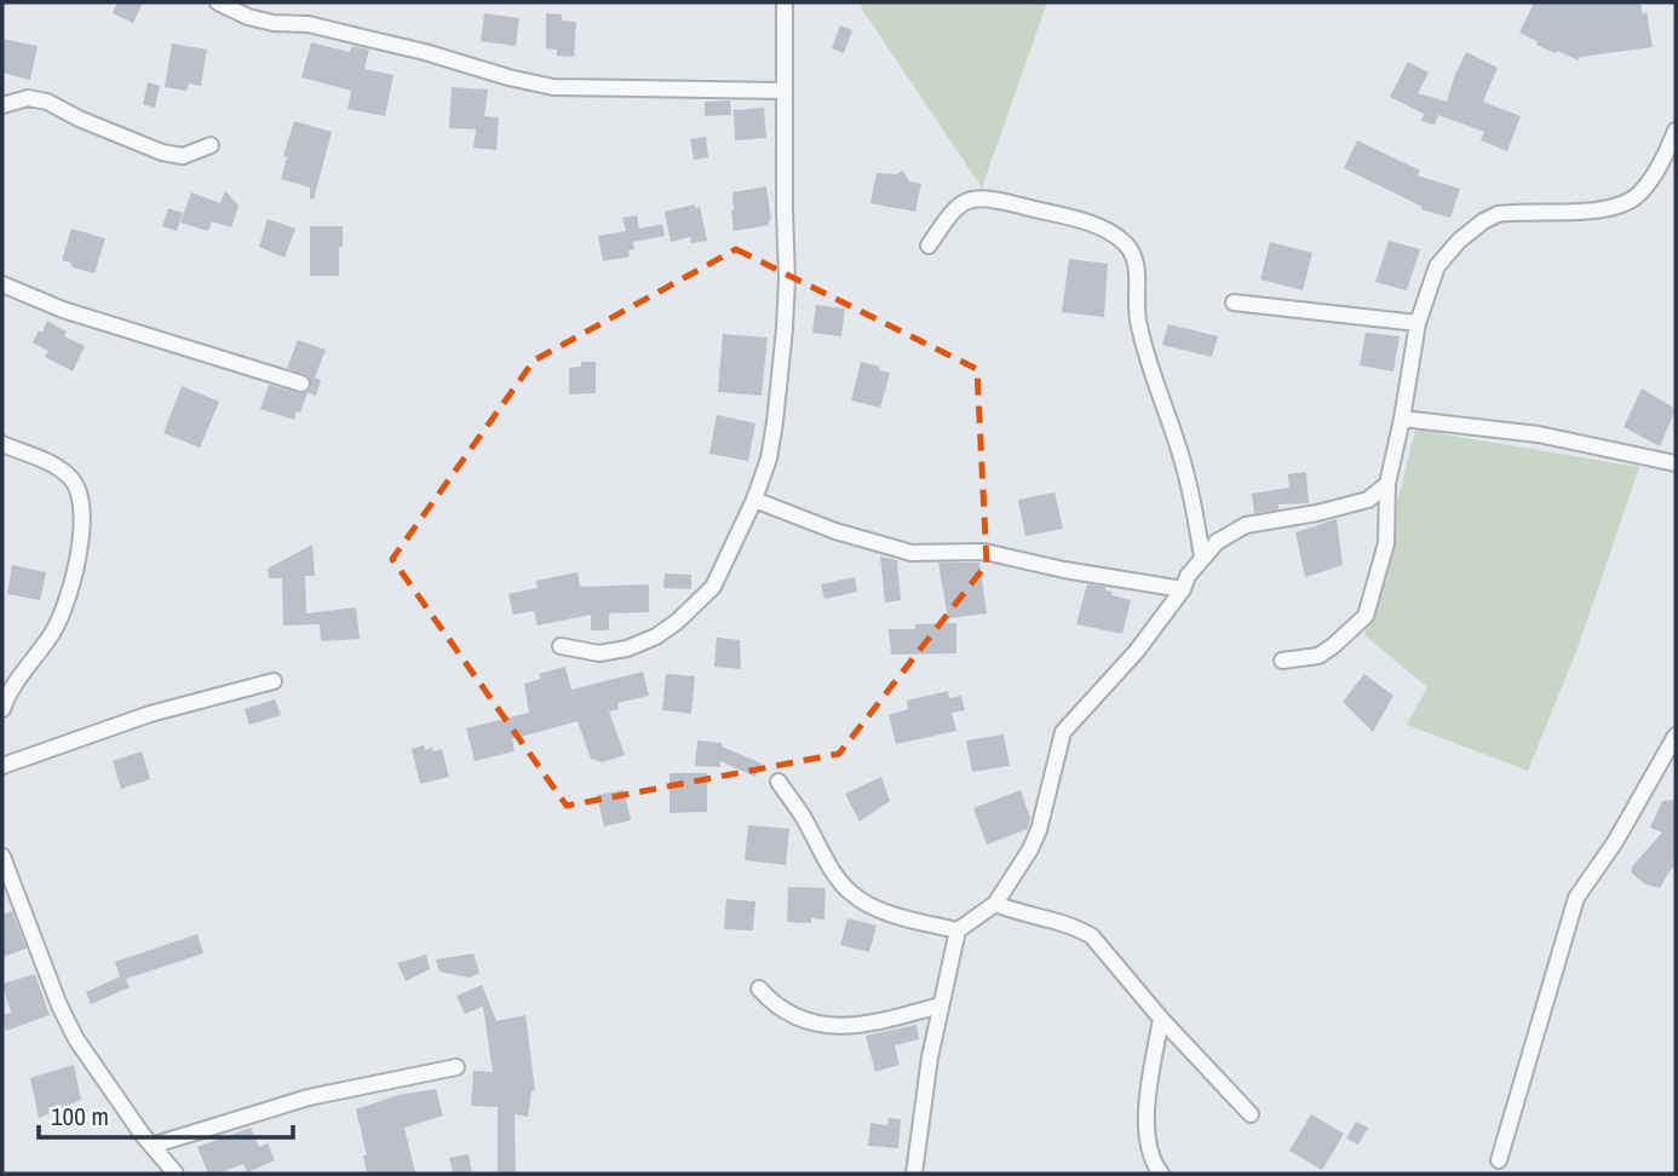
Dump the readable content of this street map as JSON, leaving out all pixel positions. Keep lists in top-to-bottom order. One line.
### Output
{"scale_bar":"100 m"}
